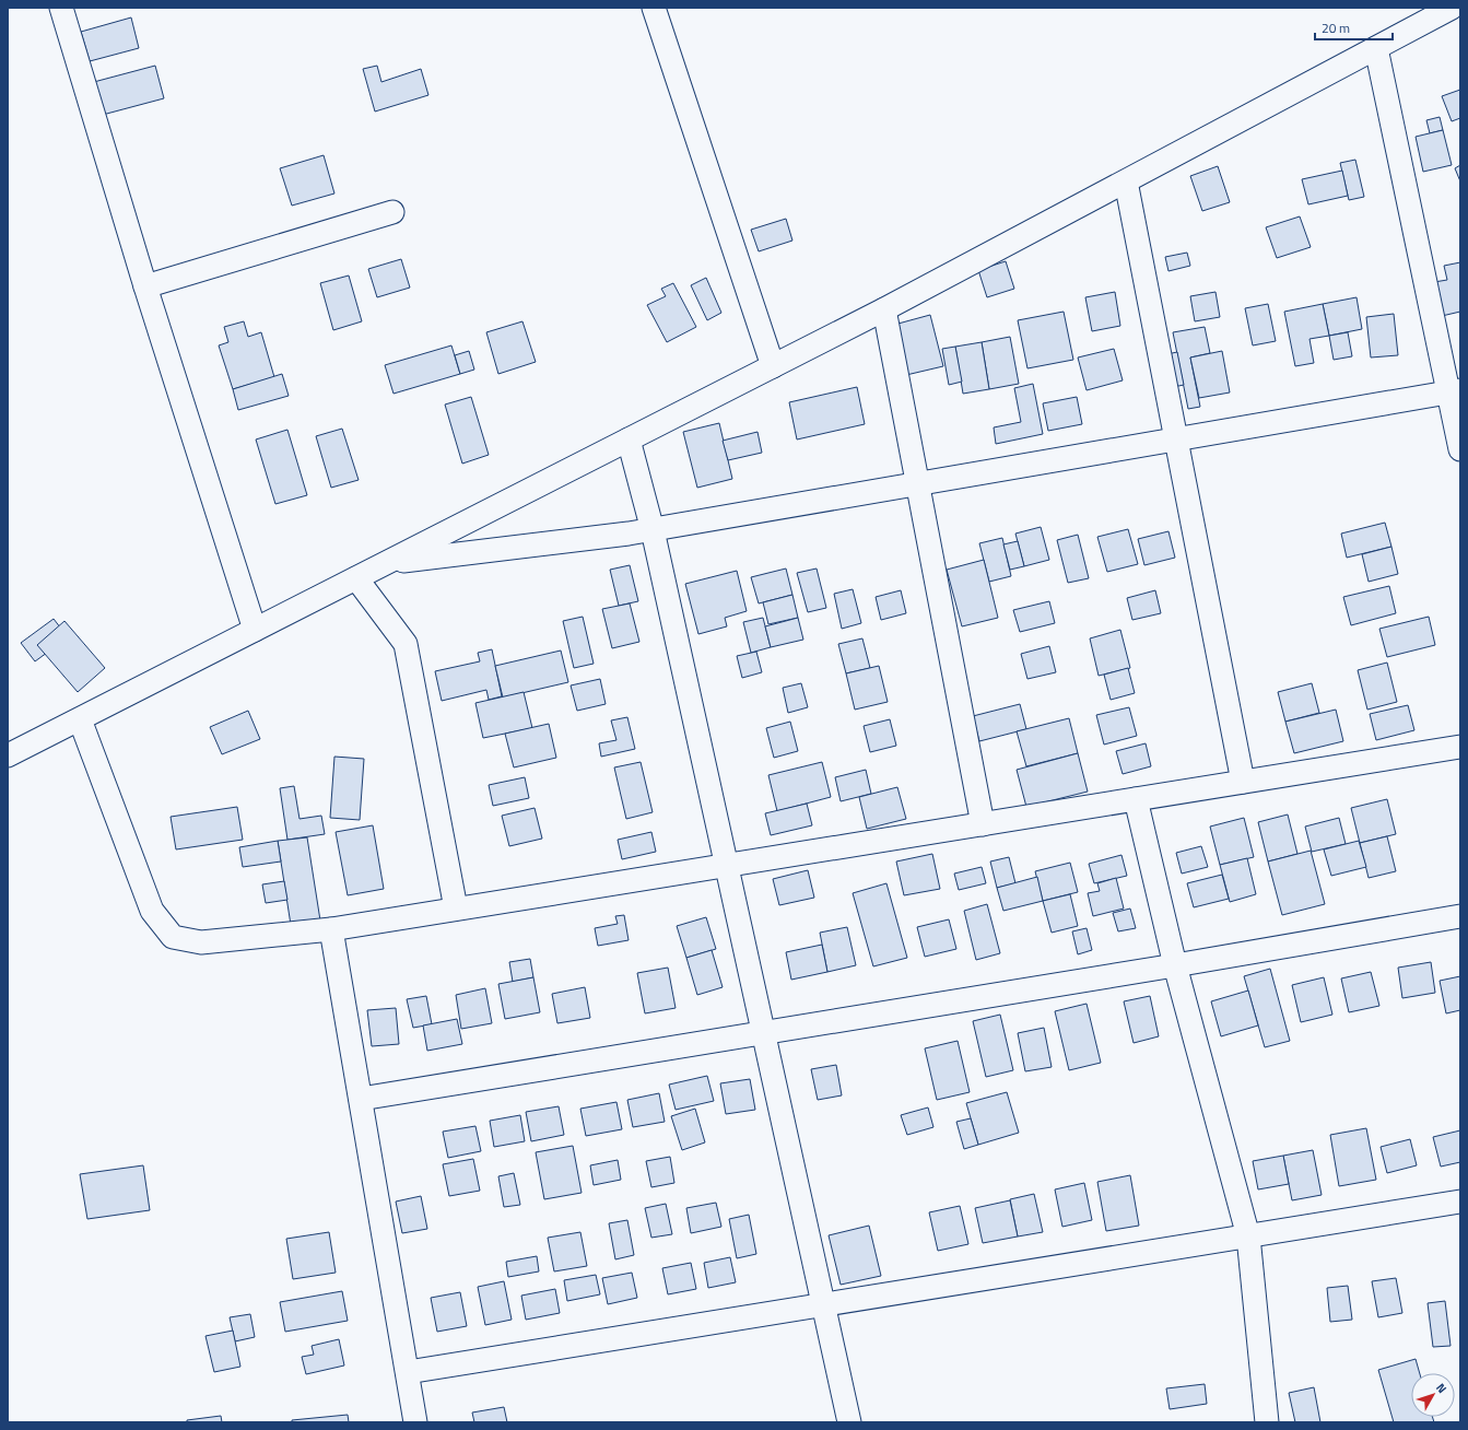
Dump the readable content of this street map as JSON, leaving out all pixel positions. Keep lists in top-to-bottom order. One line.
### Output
{"scale_bar":"20 m","north":"top right"}
